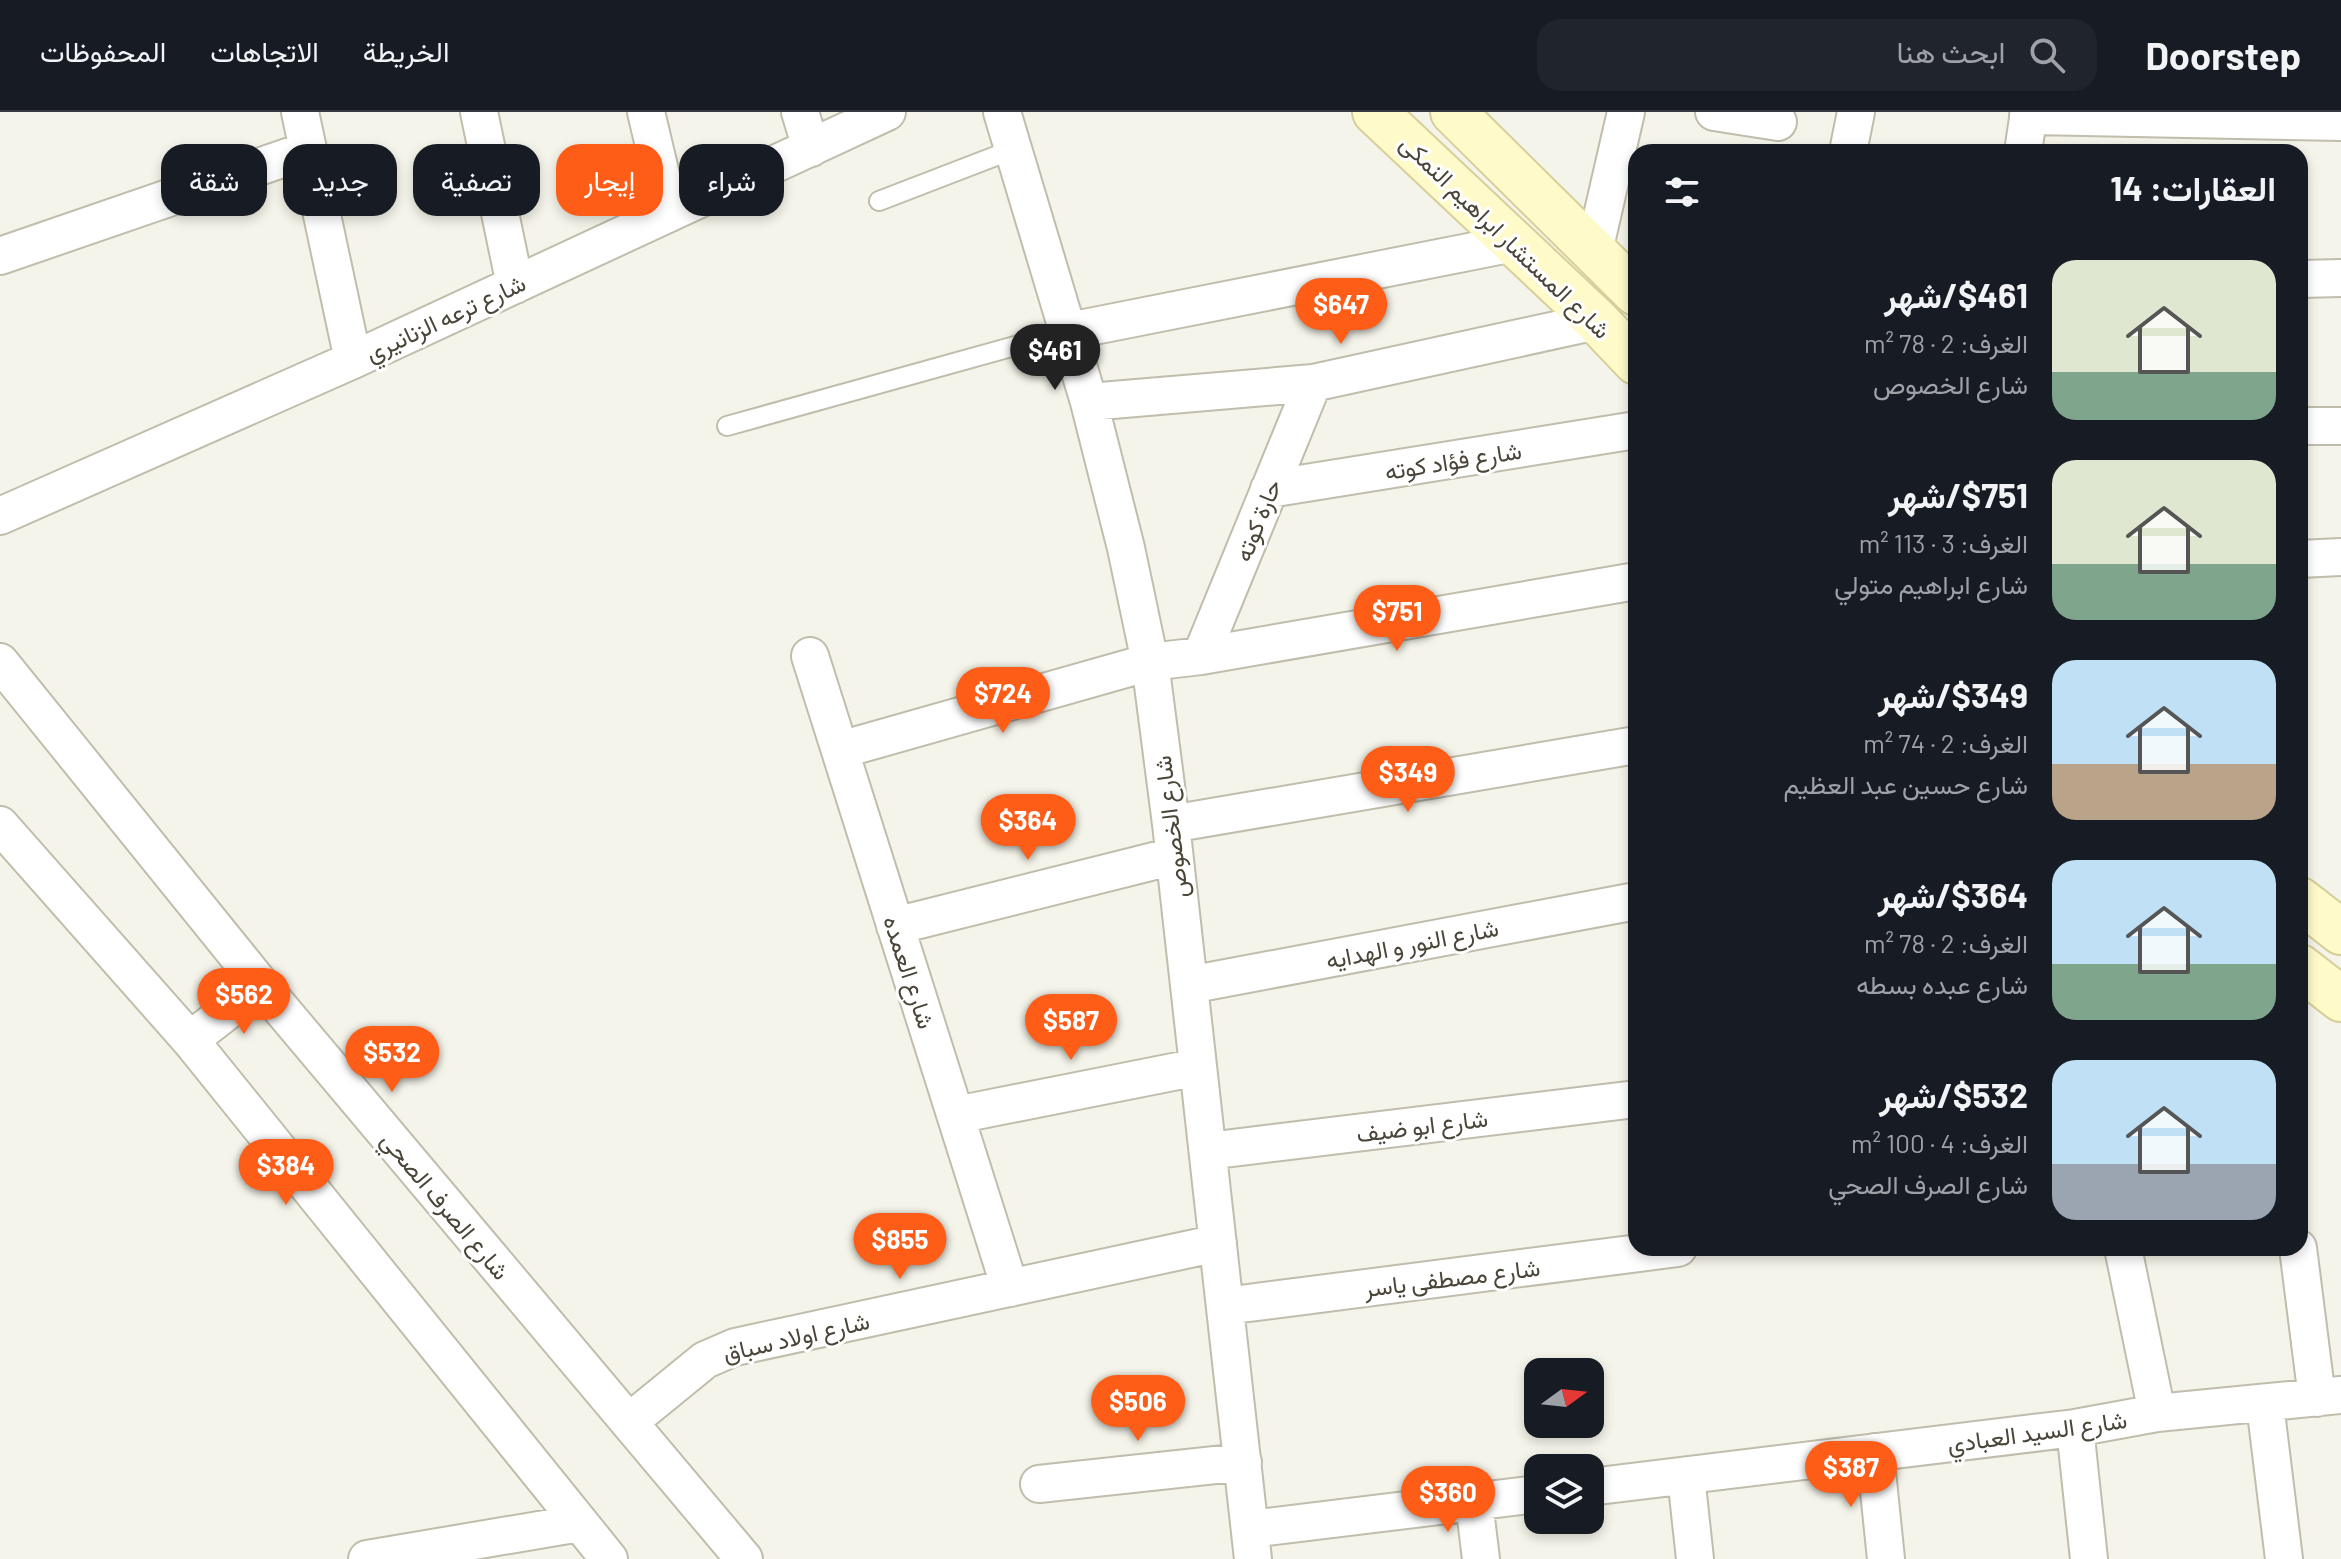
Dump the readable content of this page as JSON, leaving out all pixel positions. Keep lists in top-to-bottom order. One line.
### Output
{"streets":{"main road":["شارع المستشار ابراهيم النمكى"],"street":["شارع ترعه الزنانيري","شارع فؤاد كوته","حارة كوته","شارع الخصوص","شارع النور و الهدايه","شارع العمده","شارع ابو ضيف","شارع الصرف الصحي","شارع مصطفى ياسر","شارع اولاد سباق","شارع السيد العبادي"]},"crossings":[["شارع فؤاد كوته","حارة كوته"],["شارع الخصوص","شارع النور و الهدايه"],["شارع الخصوص","شارع ابو ضيف"],["شارع الخصوص","شارع مصطفى ياسر"],["شارع الخصوص","شارع اولاد سباق"],["شارع العمده","شارع اولاد سباق"],["شارع الصرف الصحي","شارع اولاد سباق"]],"north":"right","page":{"header":"Doorstep","search":"ابحث هنا","nav":["الخريطة","الاتجاهات","المحفوظات"],"chip":["شراء","إيجار","تصفية","جديد","شقة"],"heading":"العقارات: 14","list":[{"name":"$461/شهر","note":"الغرف: 2 · 78 m² · شارع الخصوص"},{"name":"$751/شهر","note":"الغرف: 3 · 113 m² · شارع ابراهيم متولي"},{"name":"$349/شهر","note":"الغرف: 2 · 74 m² · شارع حسين عبد العظيم"},{"name":"$364/شهر","note":"الغرف: 2 · 78 m² · شارع عبده بسطه"},{"name":"$532/شهر","note":"الغرف: 4 · 100 m² · شارع الصرف الصحي"}],"price":["$647","$461","$751","$724","$349","$364","$562","$587","$532","$384","$855","$506","$387","$360"]}}
